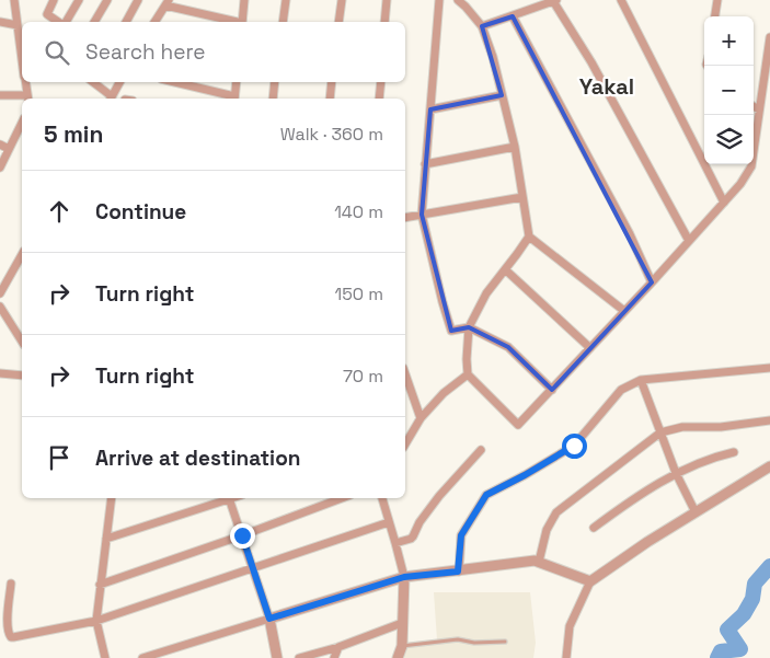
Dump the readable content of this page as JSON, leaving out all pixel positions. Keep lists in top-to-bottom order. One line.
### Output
{"districts":["Yakal"],"page":{"map_buttons":["+","−"],"search":"Search here","heading":["5 min","Walk · 360 m"],"list":[["Continue","140 m"],["Turn right","150 m"],["Turn right","70 m"],"Arrive at destination"]}}
